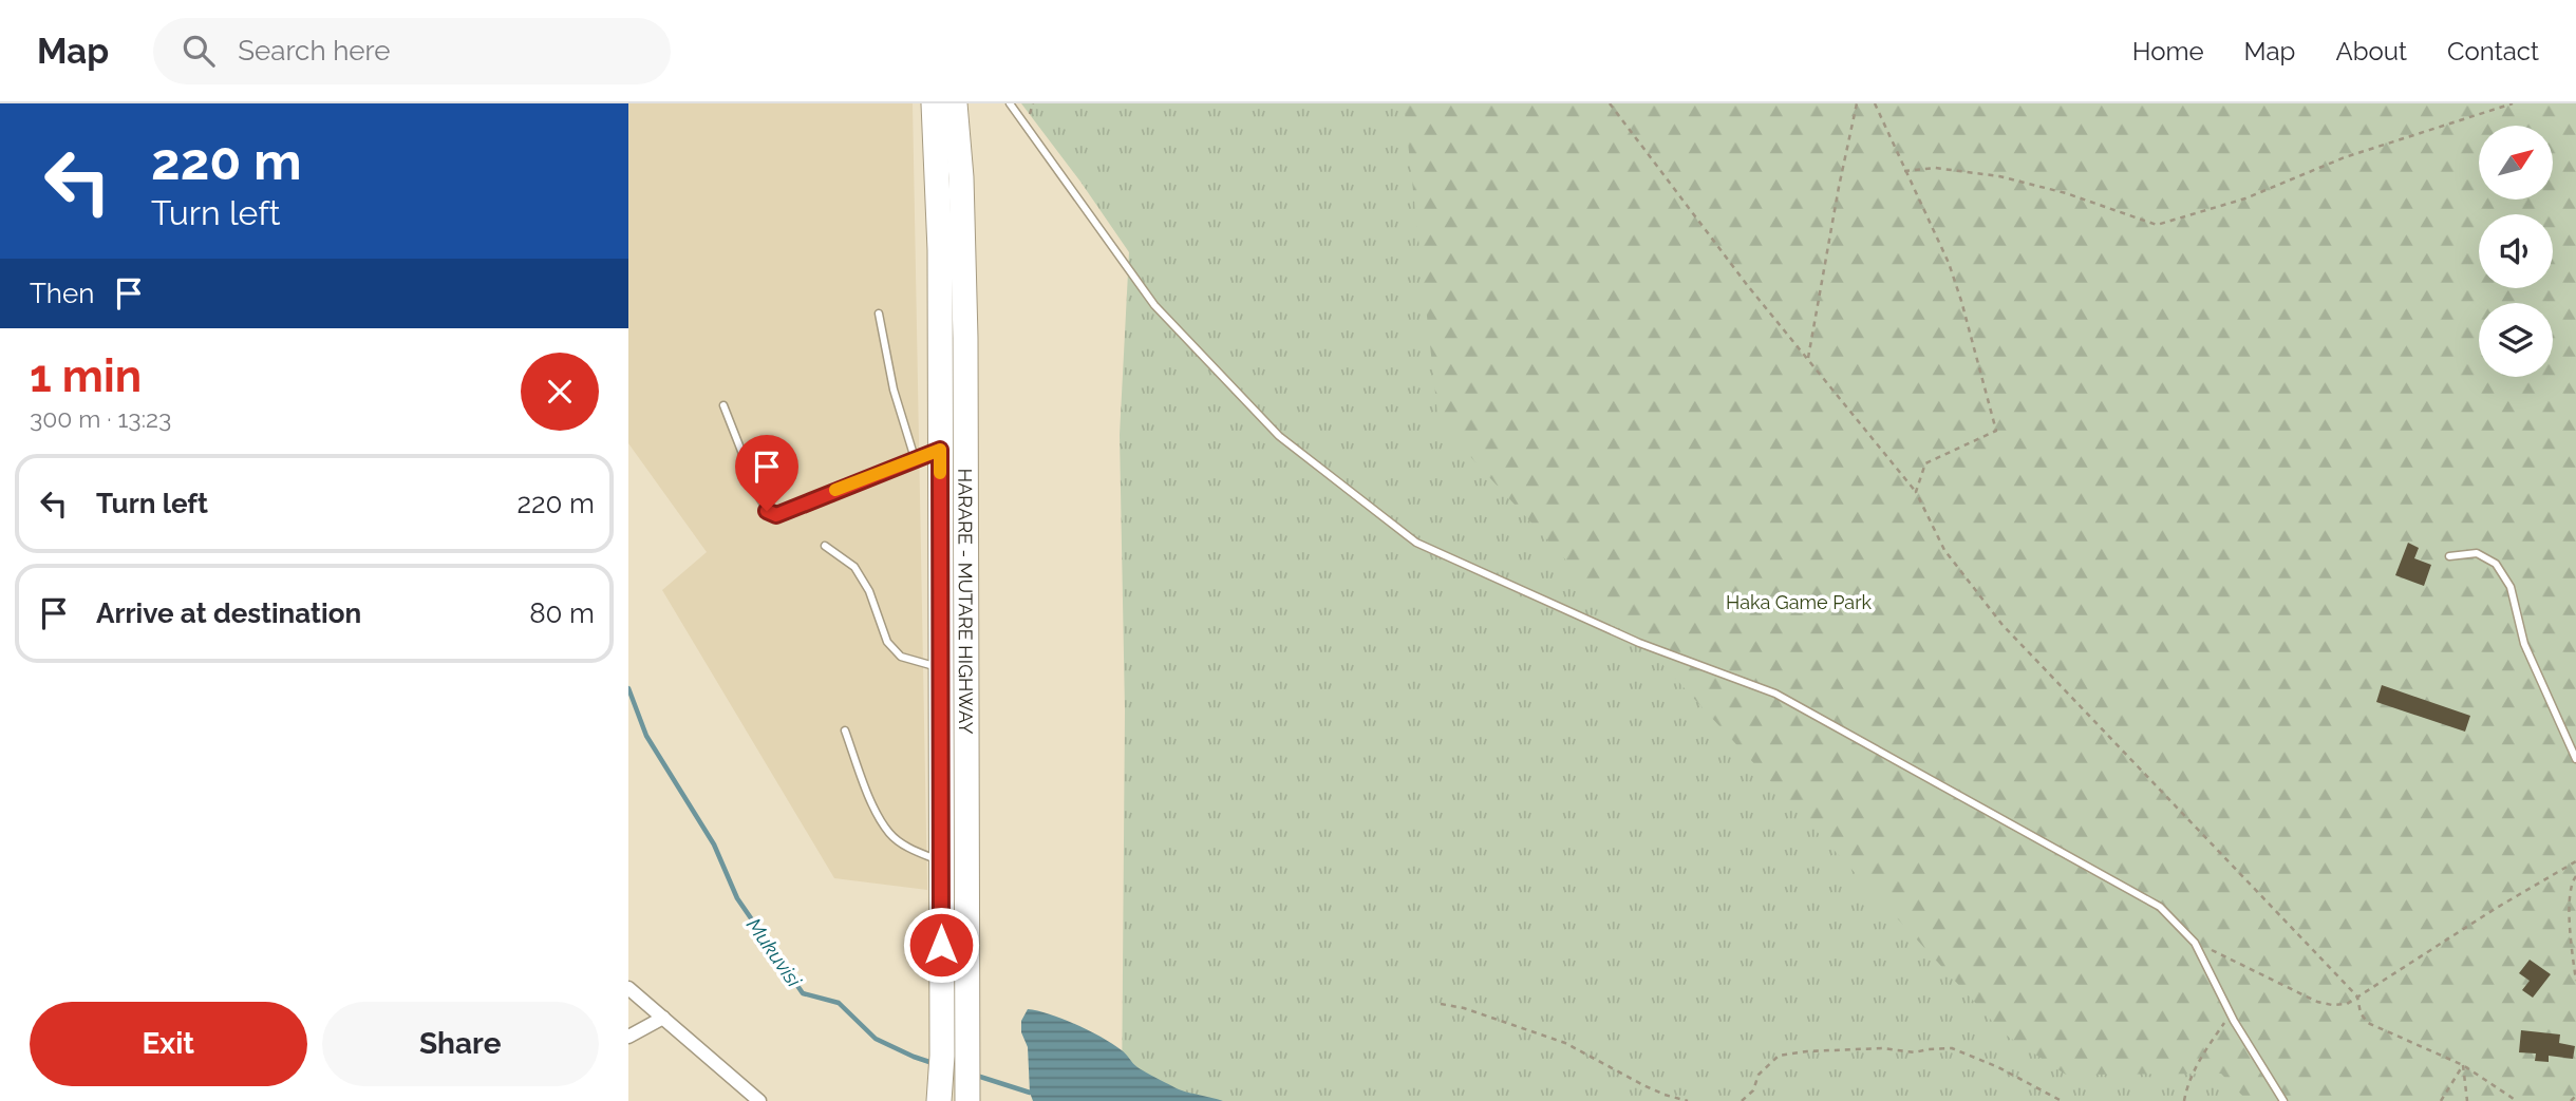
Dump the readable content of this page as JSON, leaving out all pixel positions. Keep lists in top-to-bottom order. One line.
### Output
{"streets":{"highway":["HARARE - MUTARE HIGHWAY"]},"water":["Mukuvisi"],"parks":["Haka Game Park"],"north":"top right","page":{"header":"Map","search":"Search here","nav":["Home","Map","About","Contact"],"turn":["220 m","Turn left"],"then":"Then","heading":["1 min","300 m · 13:23"],"list":[{"name":"Turn left","value":"220 m"},{"name":"Arrive at destination","value":"80 m"}],"buttons":["Exit","Share"]}}
